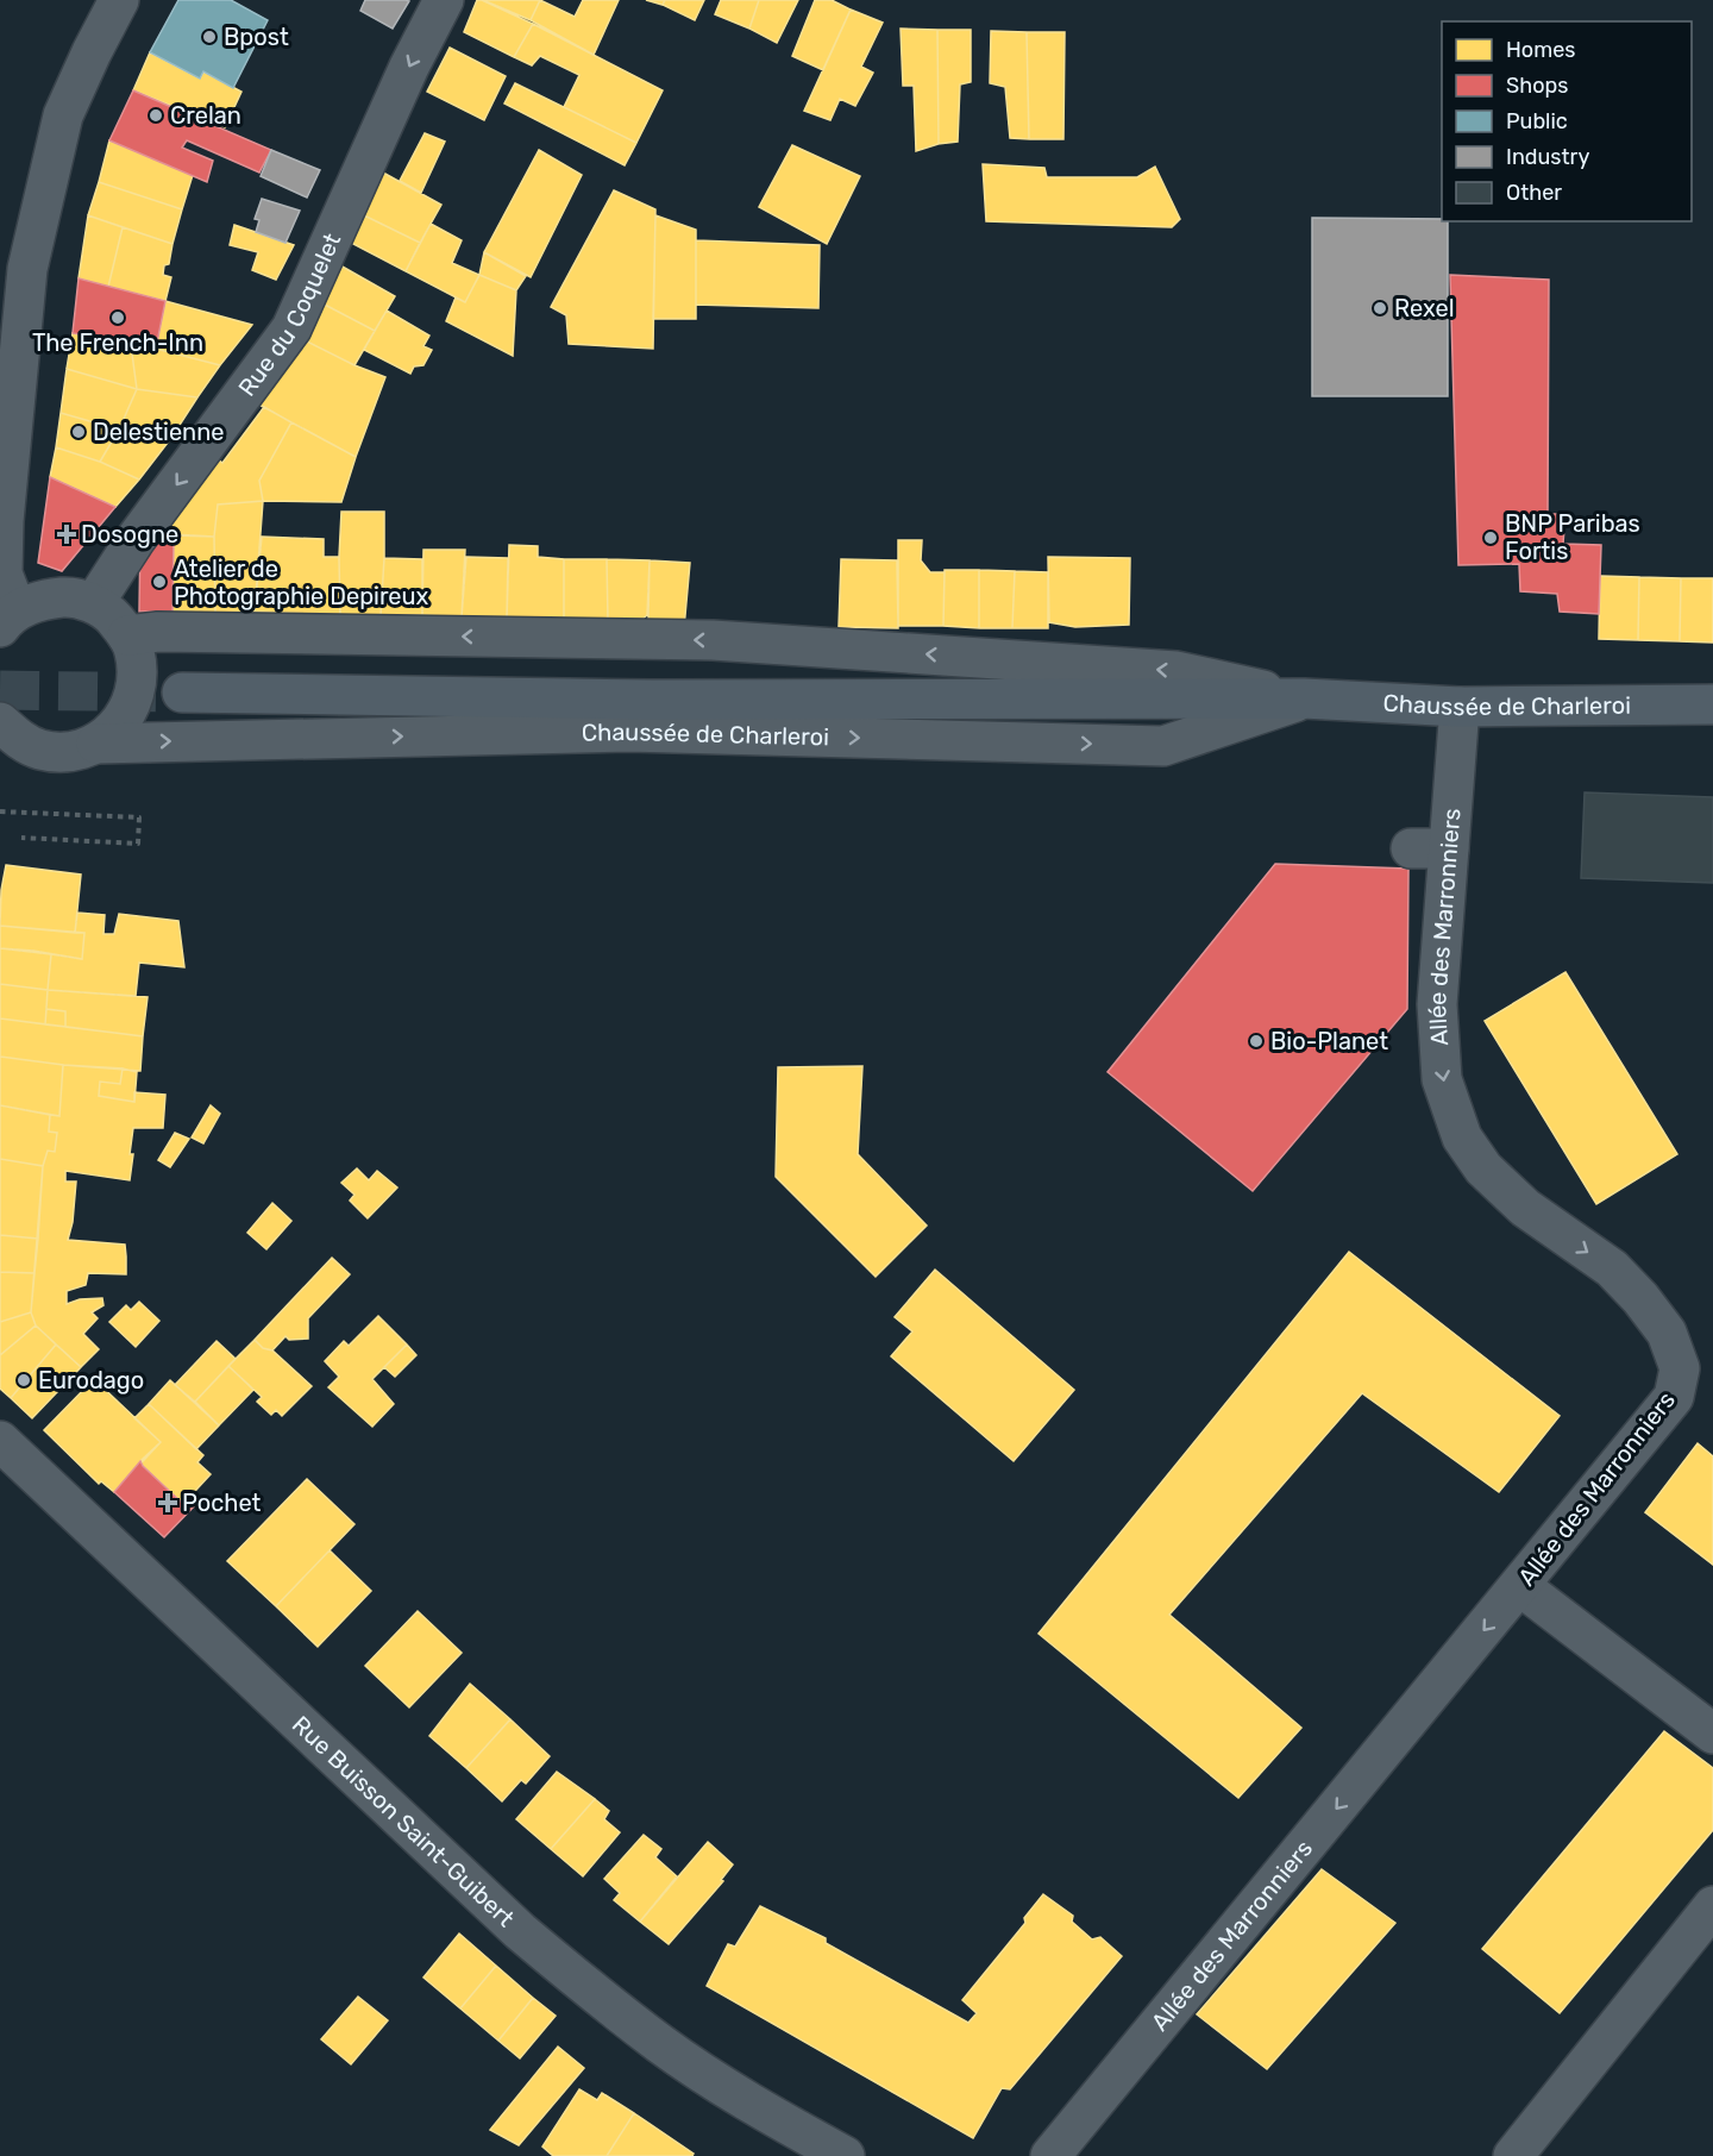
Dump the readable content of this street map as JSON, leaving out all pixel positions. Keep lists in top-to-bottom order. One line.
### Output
{"streets":{"main road":["Chaussée de Charleroi"],"street":["Rue du Coquelet","Allée des Marronniers","Rue Buisson Saint-Guibert"]},"crossings":[["Chaussée de Charleroi","Allée des Marronniers"]],"one_way":["Allée des Marronniers"],"places":{"other":["Bpost","Crelan","Rexel","The French-Inn","Delestienne","BNP Paribas Fortis","Atelier de Photographie Depireux","Bio-Planet","Eurodago"],"health":["Dosogne","Pochet"]},"legend":["Homes","Shops","Public","Industry","Other"]}
